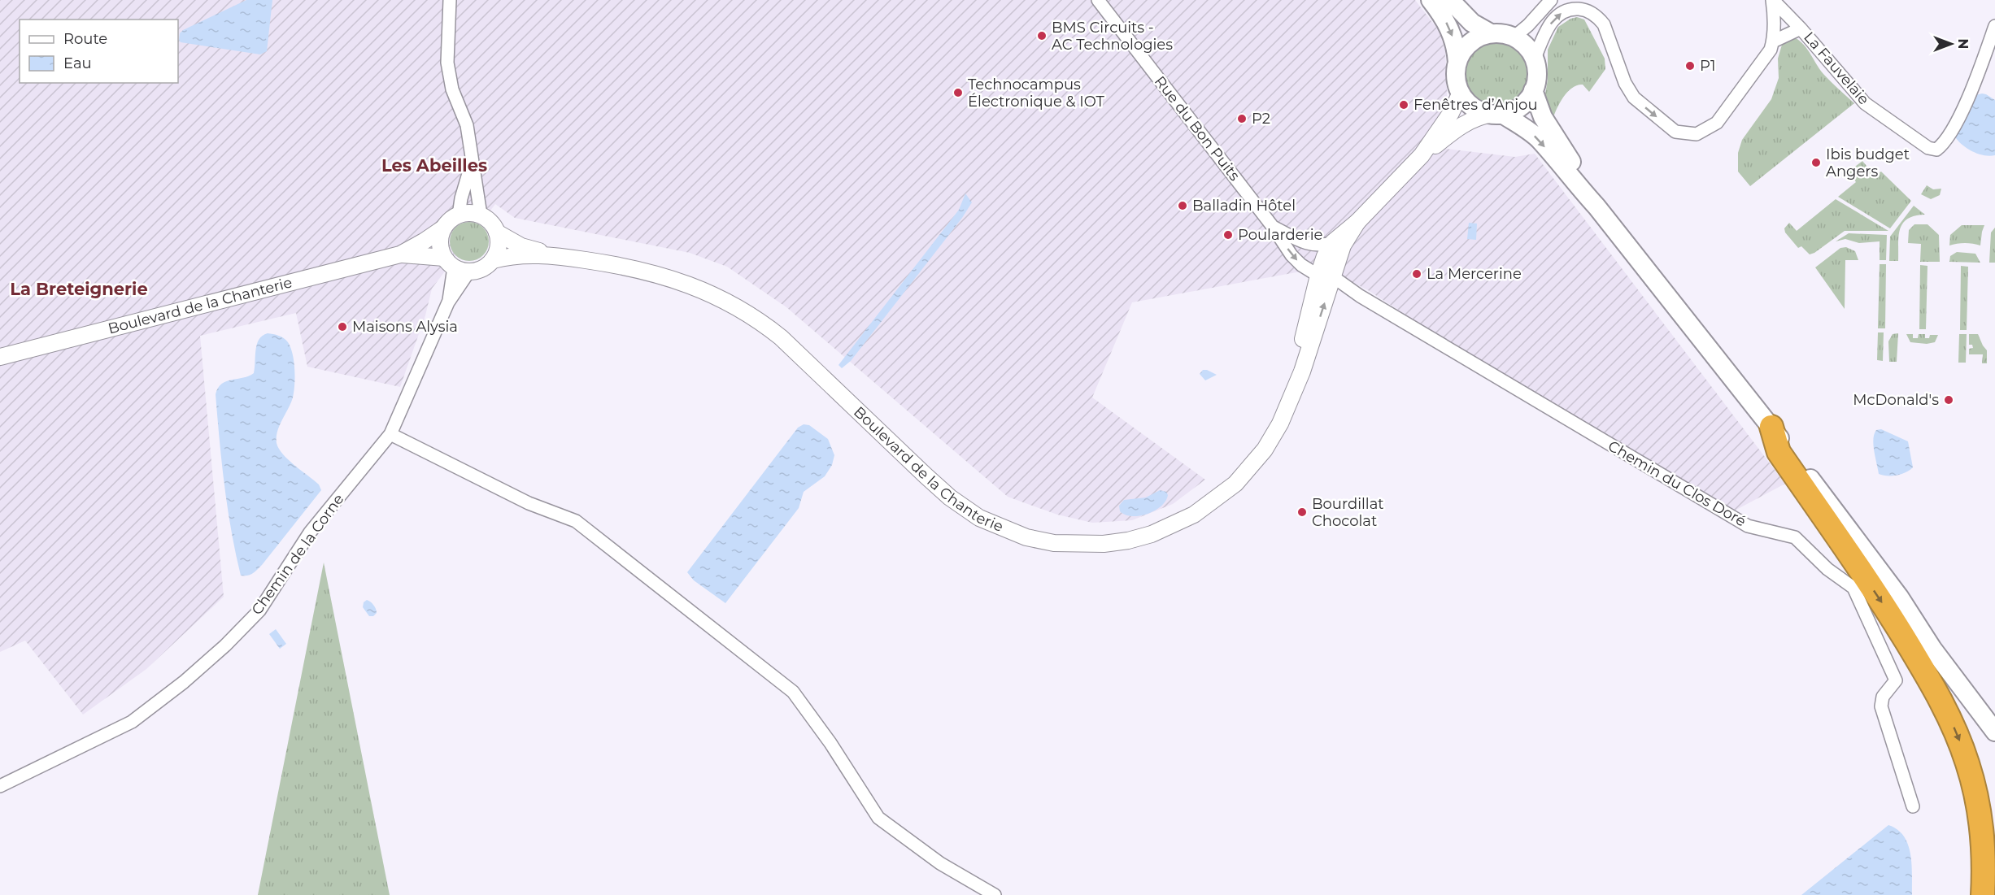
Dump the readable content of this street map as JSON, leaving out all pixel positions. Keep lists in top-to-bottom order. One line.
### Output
{"streets":{"street":["La Fauvelaie","Rue du Bon Puits","Boulevard de la Chanterie","Chemin du Clos Doré","Chemin de la Corne"]},"crossings":[["Rue du Bon Puits","Boulevard de la Chanterie"],["Rue du Bon Puits","Chemin du Clos Doré"],["Boulevard de la Chanterie","Chemin du Clos Doré"],["Boulevard de la Chanterie","Chemin de la Corne"]],"districts":["Les Abeilles","La Breteignerie"],"places":["BMS Circuits - AC Technologies","P1","Technocampus Électronique & IOT","Fenêtres d’Anjou","P2","Ibis budget Angers","Balladin Hôtel","Poularderie","La Mercerine","Maisons Alysia","McDonald's","Bourdillat Chocolat"],"legend":["Route","Eau"],"north":"right"}
